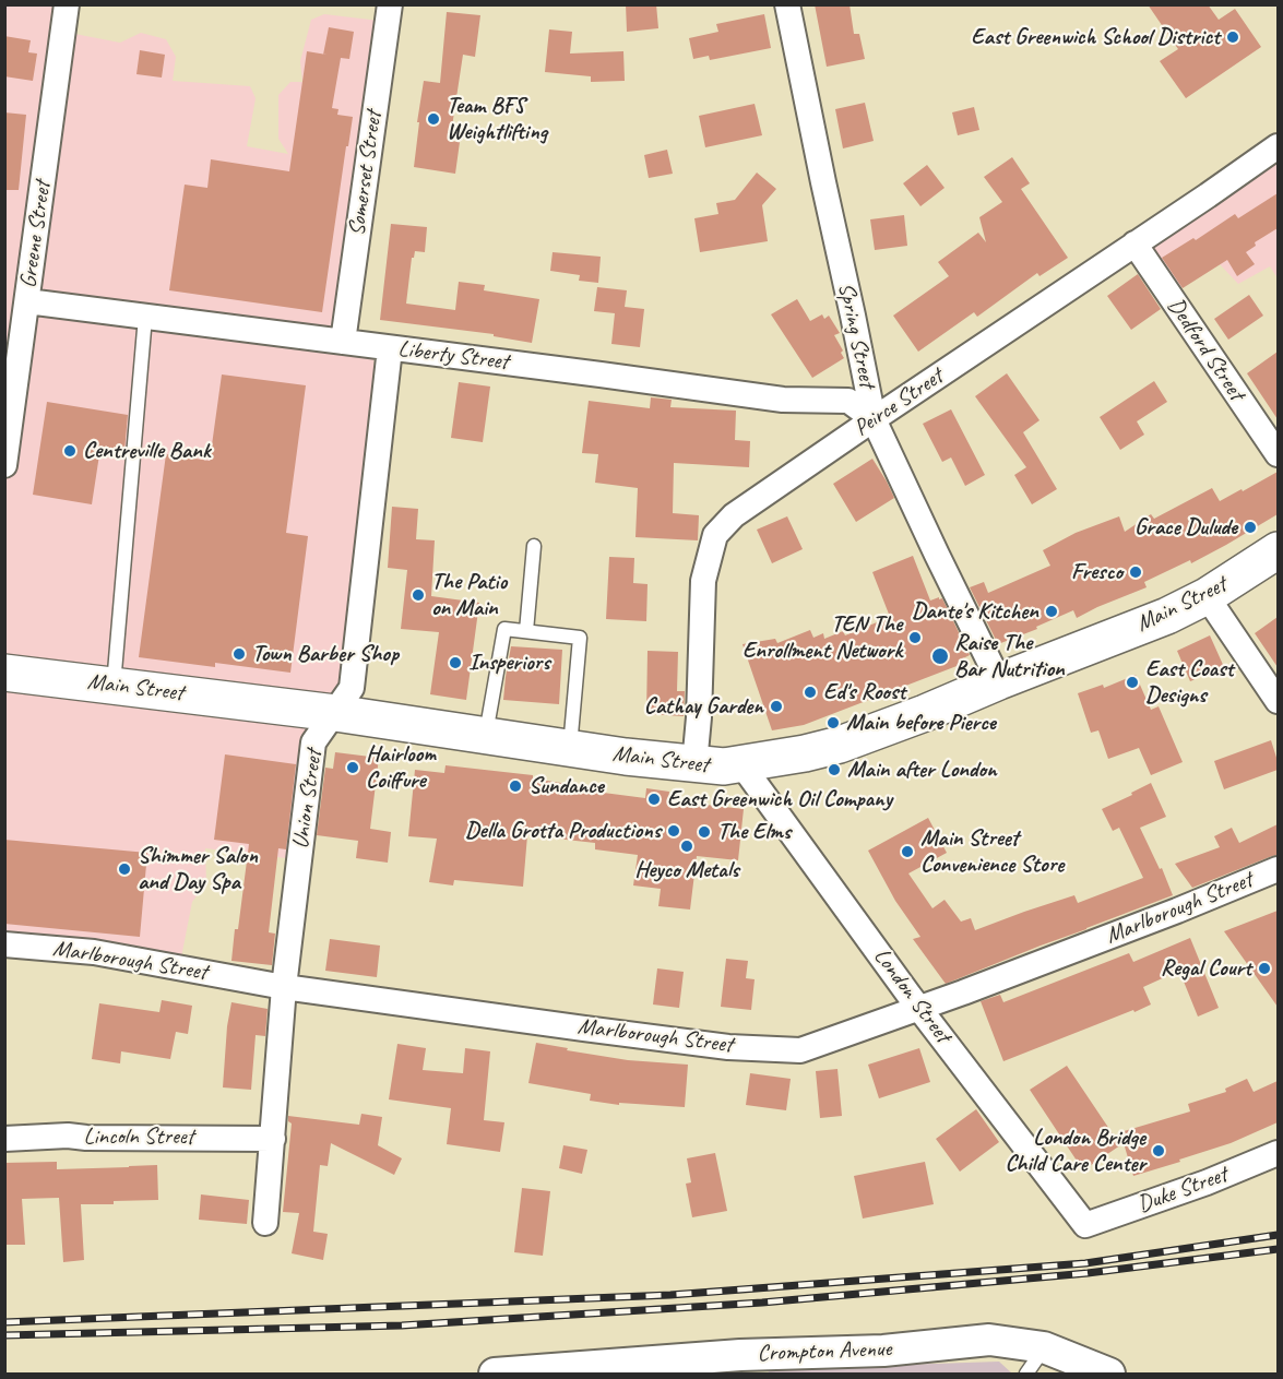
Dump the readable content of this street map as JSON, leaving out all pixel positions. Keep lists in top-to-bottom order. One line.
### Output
{"streets":{"main road":["Main Street"],"street":["Somerset Street","Greene Street","Spring Street","Dedford Street","Liberty Street","Peirce Street","Union Street","Marlborough Street","London Street","Lincoln Street","Duke Street","Crompton Avenue"]},"crossings":[["Somerset Street","Liberty Street"],["Greene Street","Liberty Street"],["Spring Street","Liberty Street"],["Spring Street","Peirce Street"],["Spring Street","Main Street"],["Dedford Street","Peirce Street"],["Liberty Street","Peirce Street"],["Liberty Street","Union Street"],["Peirce Street","Main Street"],["Main Street","Union Street"],["Main Street","London Street"],["Union Street","Marlborough Street"],["Union Street","Lincoln Street"],["Marlborough Street","London Street"],["London Street","Duke Street"]],"places":["East Greenwich School District","Team BFS Weightlifting","Centreville Bank","Grace Dulude","Fresco","The Patio on Main","Dante's Kitchen","TEN The Enrollment Network","Town Barber Shop","Raise The Bar Nutrition","Insperiors","East Coast Designs","Ed's Roost","Cathay Garden","Main before Pierce","Hairloom Coiffure","Main after London","Sundance","East Greenwich Oil Company","Della Grotta Productions","The Elms","Heyco Metals","Main Street Convenience Store","Shimmer Salon and Day Spa","Regal Court","London Bridge Child Care Center"]}
